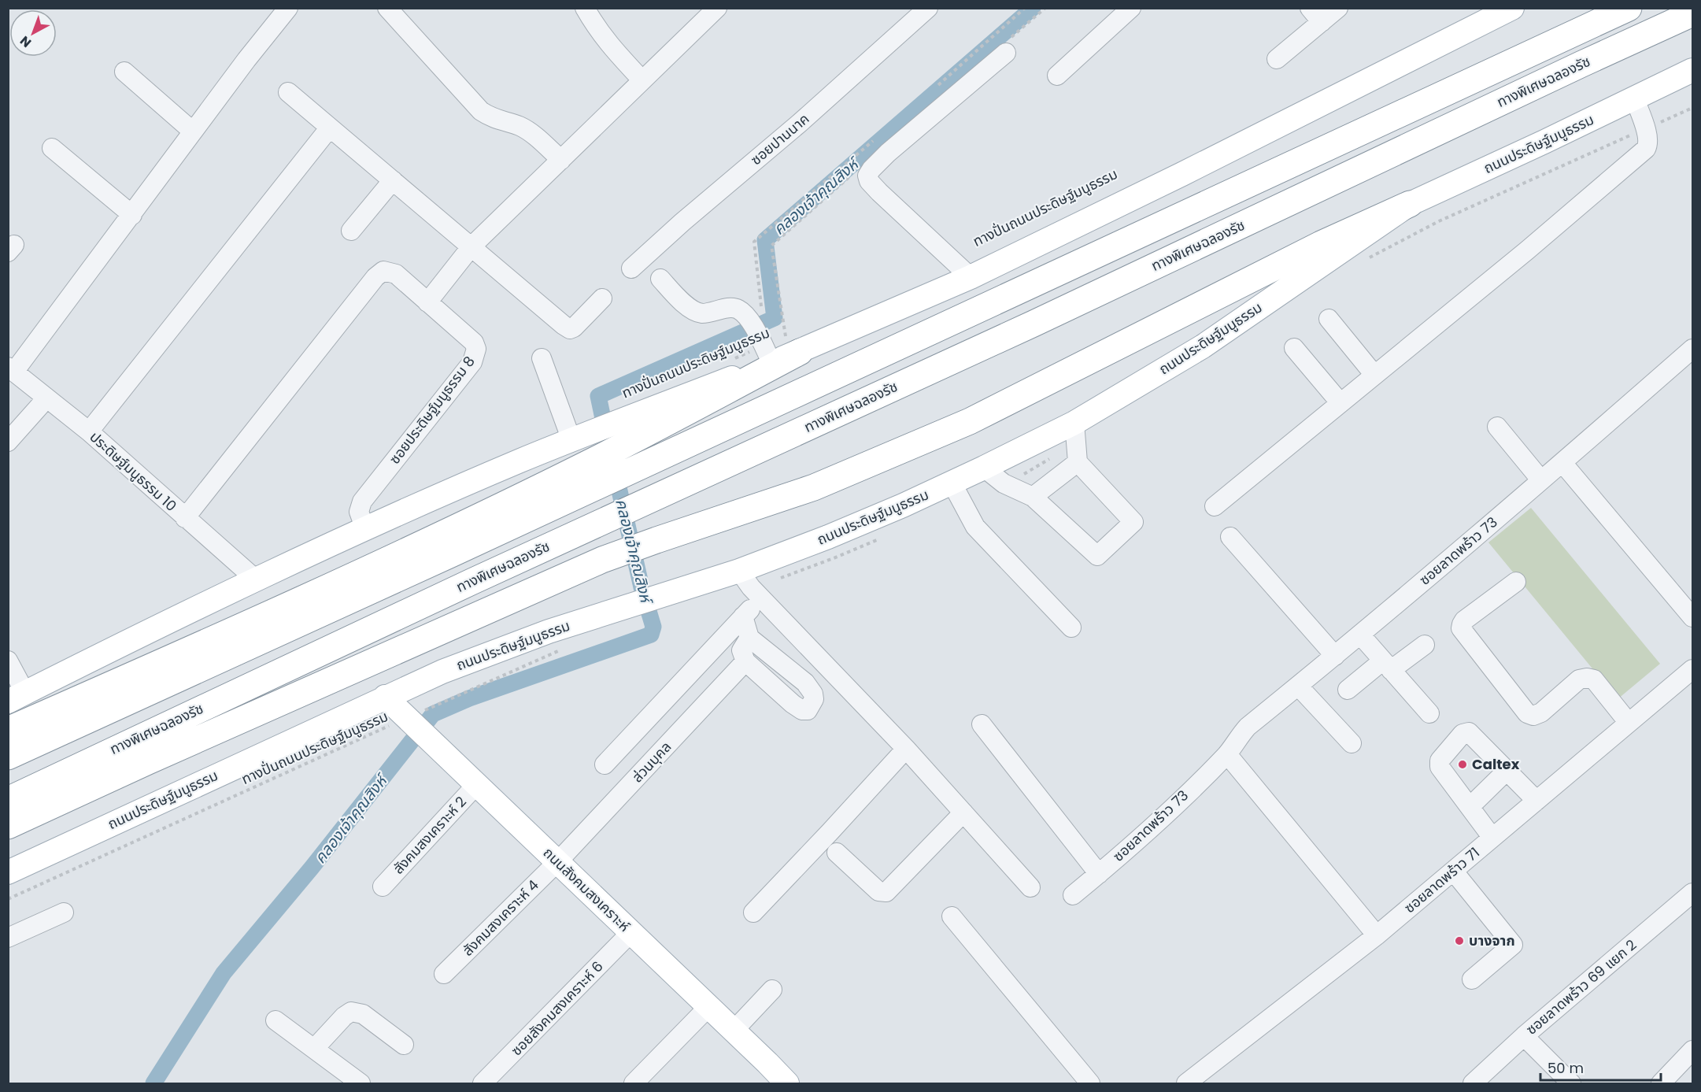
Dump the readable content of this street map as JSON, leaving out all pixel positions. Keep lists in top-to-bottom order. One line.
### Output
{"streets":{"highway":["ทางพิเศษฉลองรัช"],"main road":["ถนนประดิษฐ์มนูธรรม","ถนนสังคมสงเคราะห์"],"street":["ซอยปานนาค","ซอยประดิษฐ์มนูธรรม 8","ประดิษฐ์มนูธรรม 10","ซอยลาดพร้าว 73","ส่วนบุคล","สังคมสงเคราะห์ 2","ซอยลาดพร้าว 71","สังคมสงเคราะห์ 4","ซอยลาดพร้าว 69 แยก 2","ซอยสังคมสงเคราะห์ 6"],"path":["ทางปั่นถนนประดิษฐ์มนูธรรม"]},"crossings":[["ถนนประดิษฐ์มนูธรรม","ถนนสังคมสงเคราะห์"],["ทางปั่นถนนประดิษฐ์มนูธรรม","ถนนสังคมสงเคราะห์"],["ซอยประดิษฐ์มนูธรรม 8","ประดิษฐ์มนูธรรม 10"],["ส่วนบุคล","ถนนสังคมสงเคราะห์"],["ส่วนบุคล","สังคมสงเคราะห์ 4"],["สังคมสงเคราะห์ 2","ถนนสังคมสงเคราะห์"],["ถนนสังคมสงเคราะห์","สังคมสงเคราะห์ 4"],["ถนนสังคมสงเคราะห์","ซอยสังคมสงเคราะห์ 6"]],"water":["คลองเจ้าคุณสิงห์"],"places":["Caltex","บางจาก"],"scale_bar":"50 m","north":"bottom left"}
